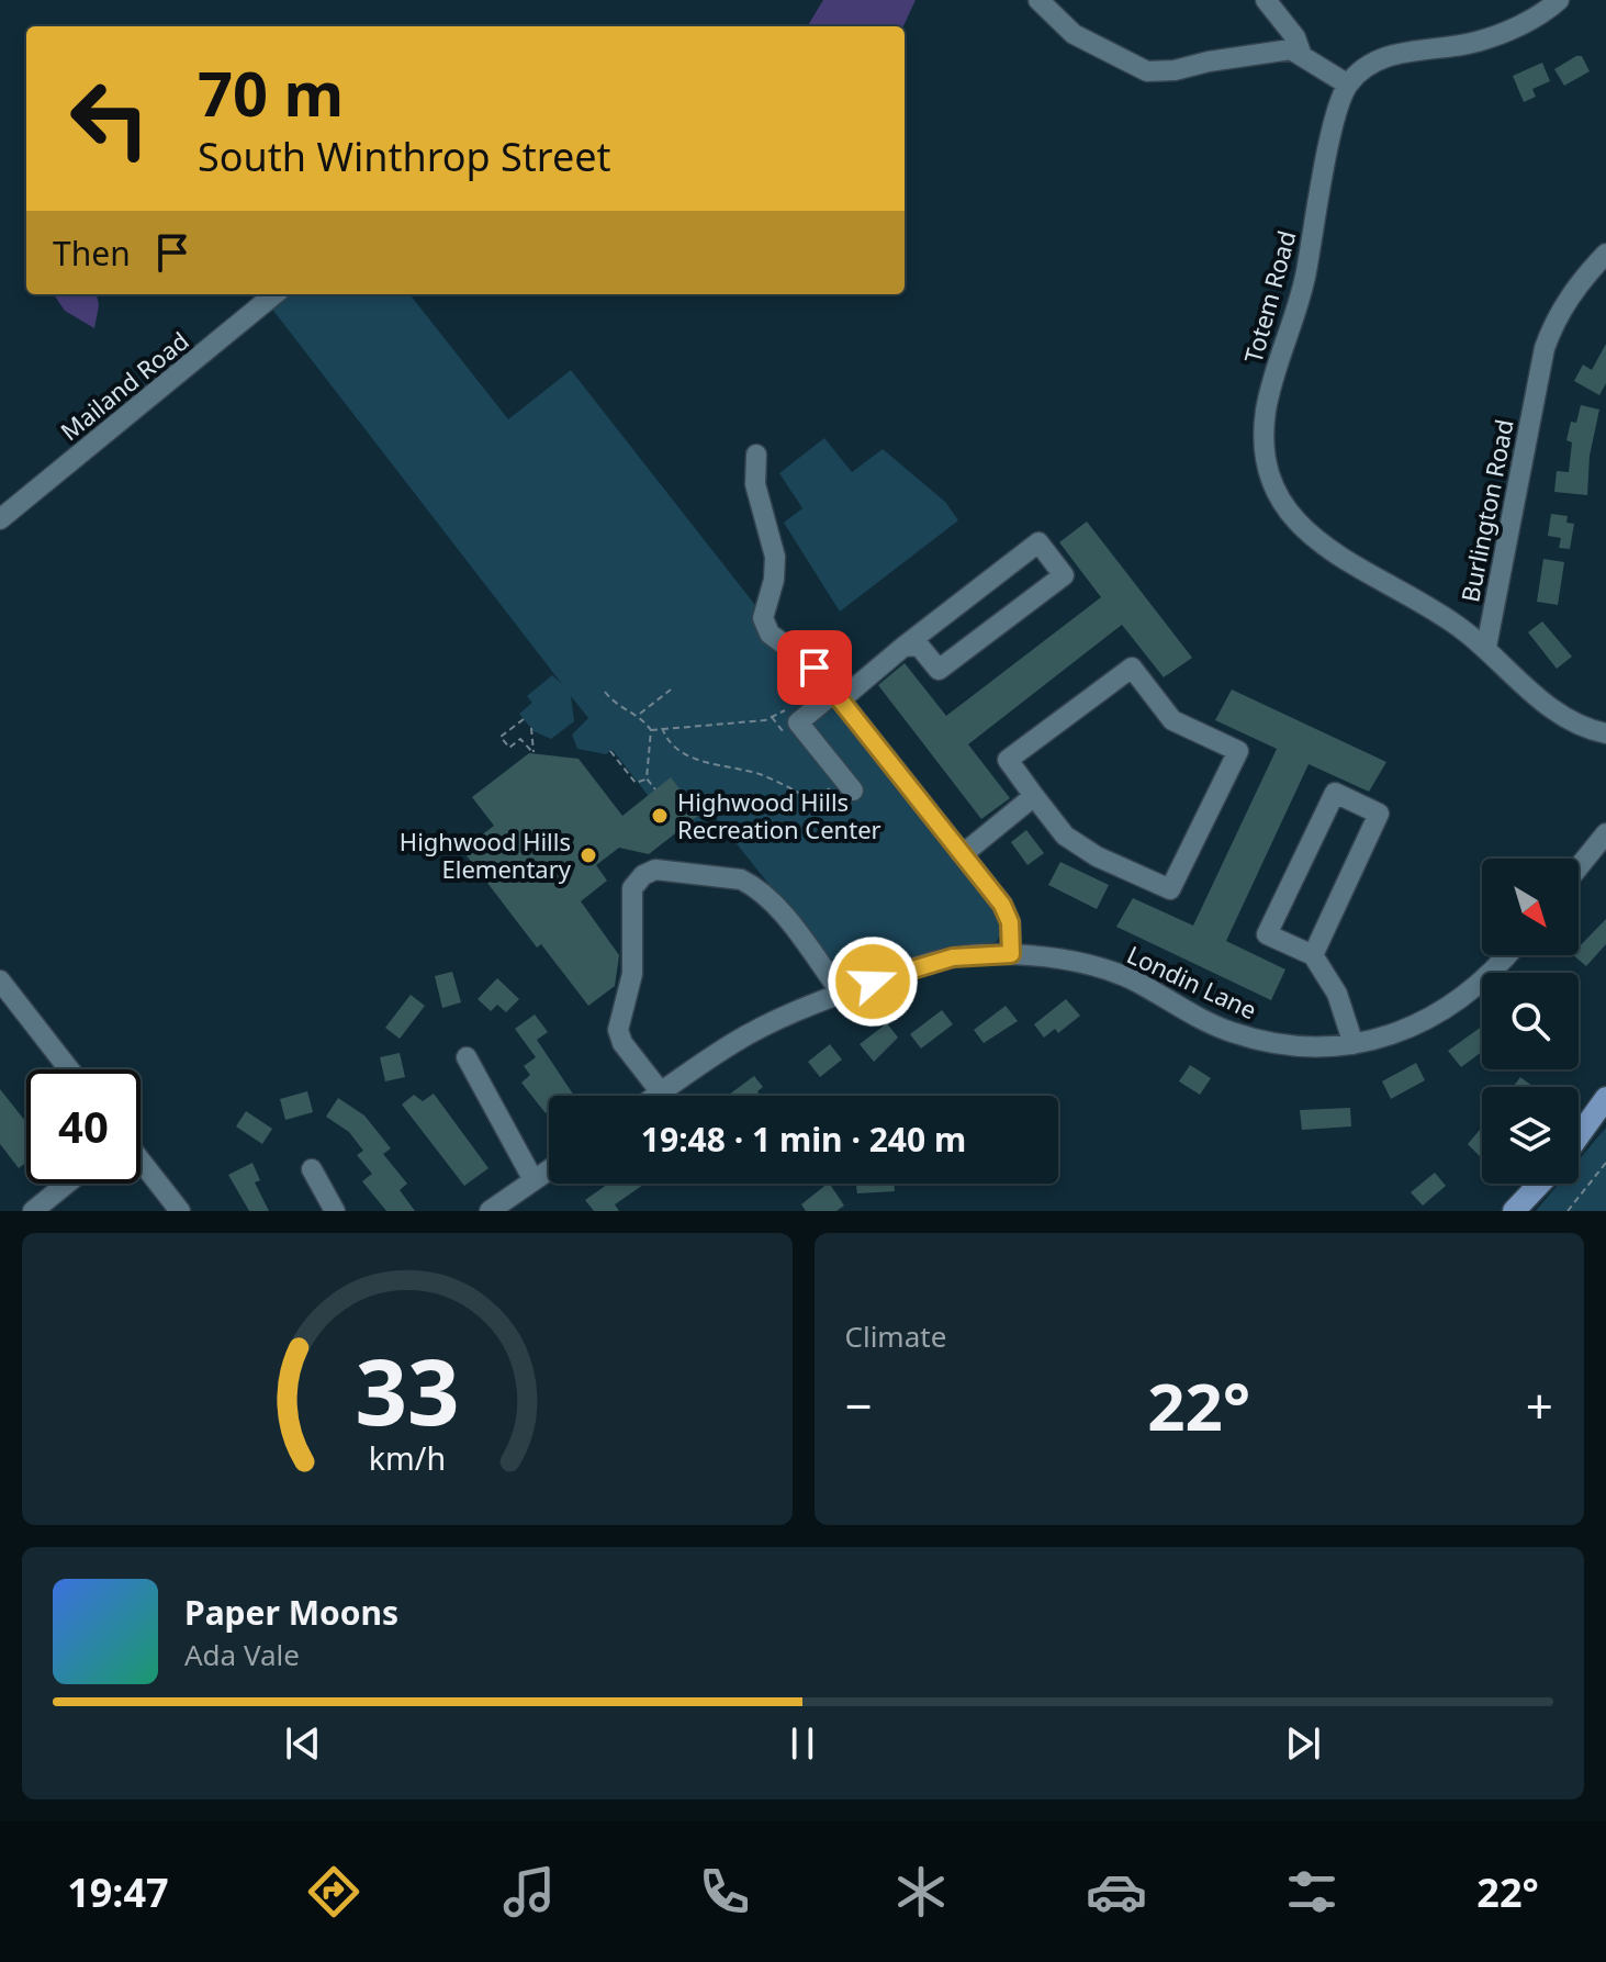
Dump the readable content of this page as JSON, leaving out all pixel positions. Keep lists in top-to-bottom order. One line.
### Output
{"streets":{"street":["Totem Road","Mailand Road","Burlington Road","Londin Lane"]},"crossings":[["Totem Road","Burlington Road"]],"places":["Highwood Hills Recreation Center","Highwood Hills Elementary"],"north":"bottom right","page":{"turn":["70 m","South Winthrop Street"],"then":"Then","limit":"40","trip":"19:48 · 1 min · 240 m","tile":"Climate","heat":["−","22°","+"],"song":["Paper Moons","Ada Vale"],"tabs":["19:47","22°"],"gauge":["33","km/h"]}}
